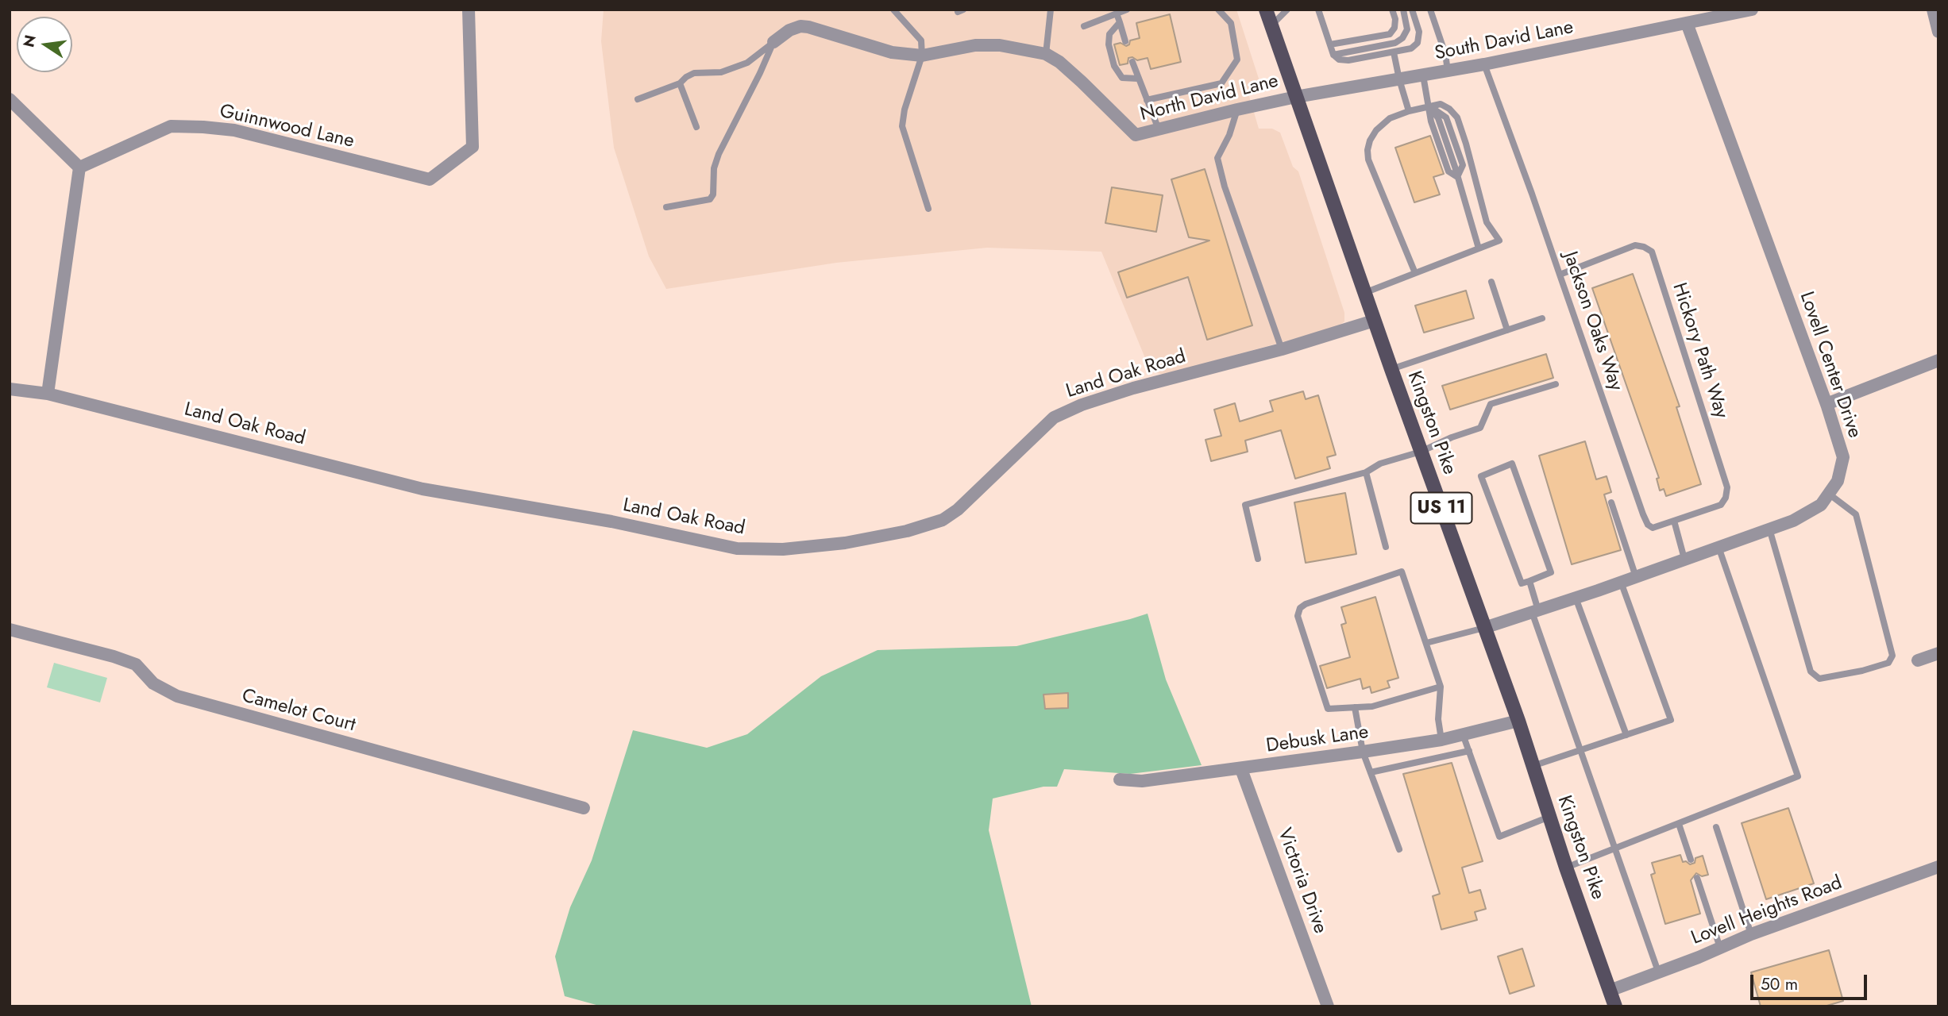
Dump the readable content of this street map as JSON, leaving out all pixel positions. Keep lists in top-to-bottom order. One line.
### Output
{"streets":{"main road":["Kingston Pike","US 11"],"street":["South David Lane","North David Lane","Guinnwood Lane","Lovell Center Drive","Land Oak Road","Camelot Court","Debusk Lane","Victoria Drive","Lovell Heights Road"],"lane":["Jackson Oaks Way","Hickory Path Way"]},"crossings":[["South David Lane","North David Lane"],["South David Lane","Jackson Oaks Way"],["South David Lane","Lovell Center Drive"],["South David Lane","Kingston Pike"],["North David Lane","Kingston Pike"],["Jackson Oaks Way","Hickory Path Way"],["Lovell Center Drive","Kingston Pike"],["Land Oak Road","Kingston Pike"],["Kingston Pike","Debusk Lane"],["Kingston Pike","Lovell Heights Road"],["Debusk Lane","Victoria Drive"]],"scale_bar":"50 m","north":"left"}
